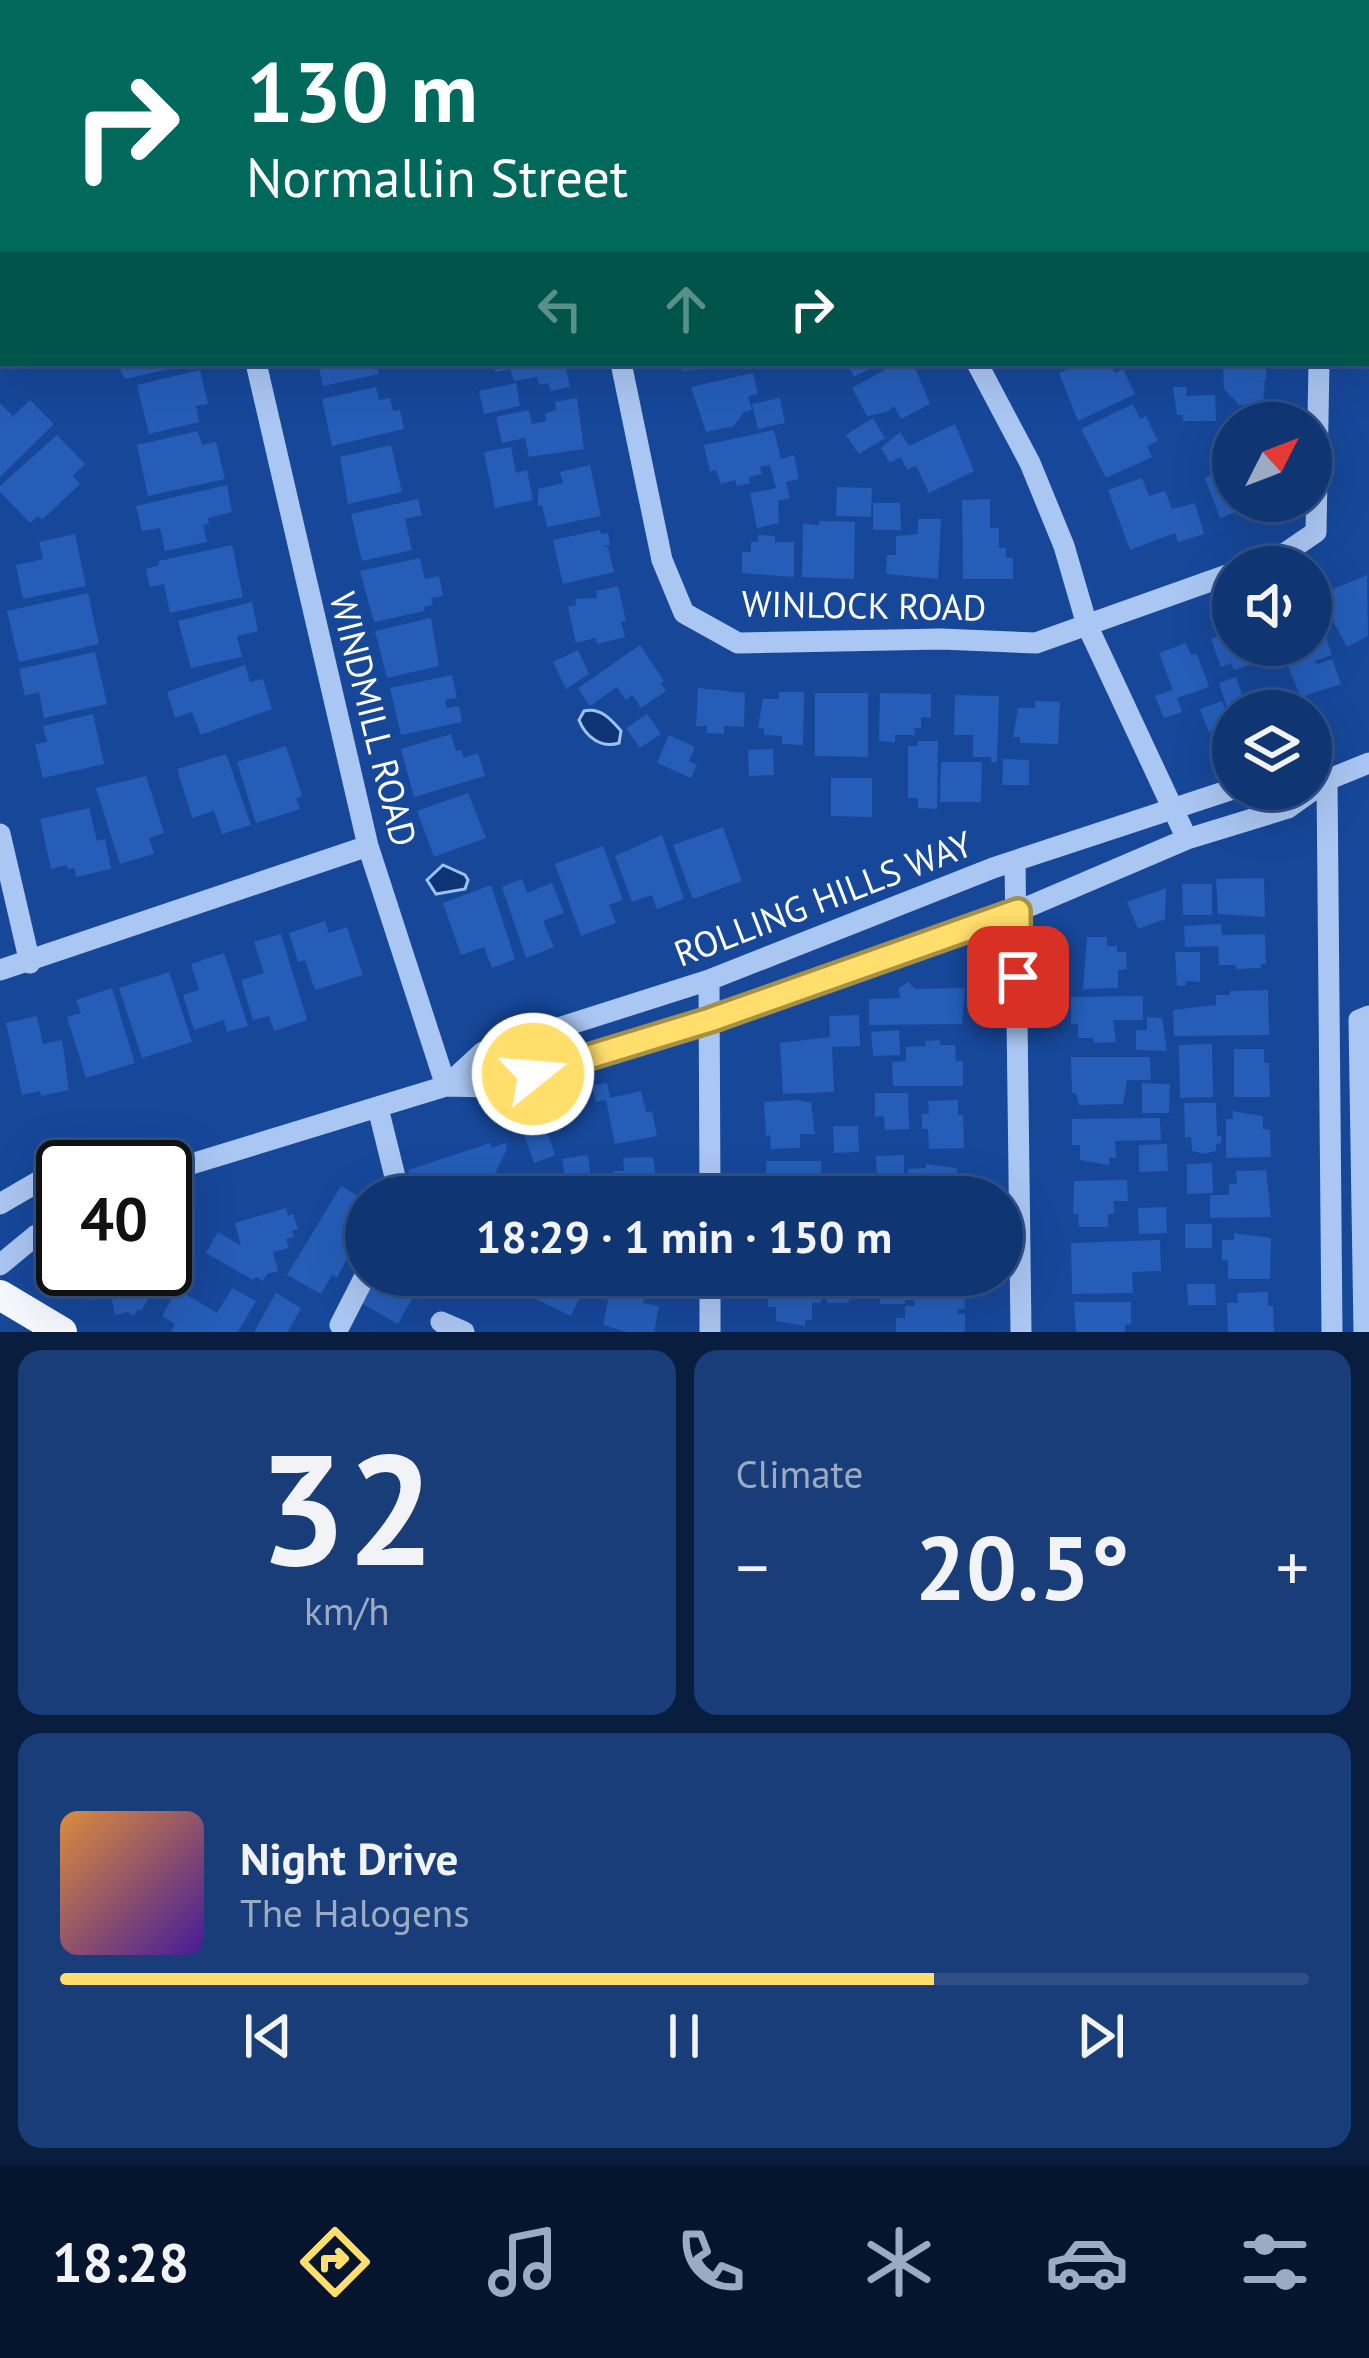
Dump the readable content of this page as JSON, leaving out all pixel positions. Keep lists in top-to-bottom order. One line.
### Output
{"streets":{"street":["WINLOCK ROAD","WINDMILL ROAD","ROLLING HILLS WAY"]},"crossings":[["WINDMILL ROAD","ROLLING HILLS WAY"]],"north":"top right","page":{"turn":["130 m","Normallin Street"],"limit":"40","trip":"18:29 · 1 min · 150 m","tile":[["32","km/h"],"Climate"],"heat":["−","20.5°","+"],"song":["Night Drive","The Halogens"],"tabs":"18:28"}}
